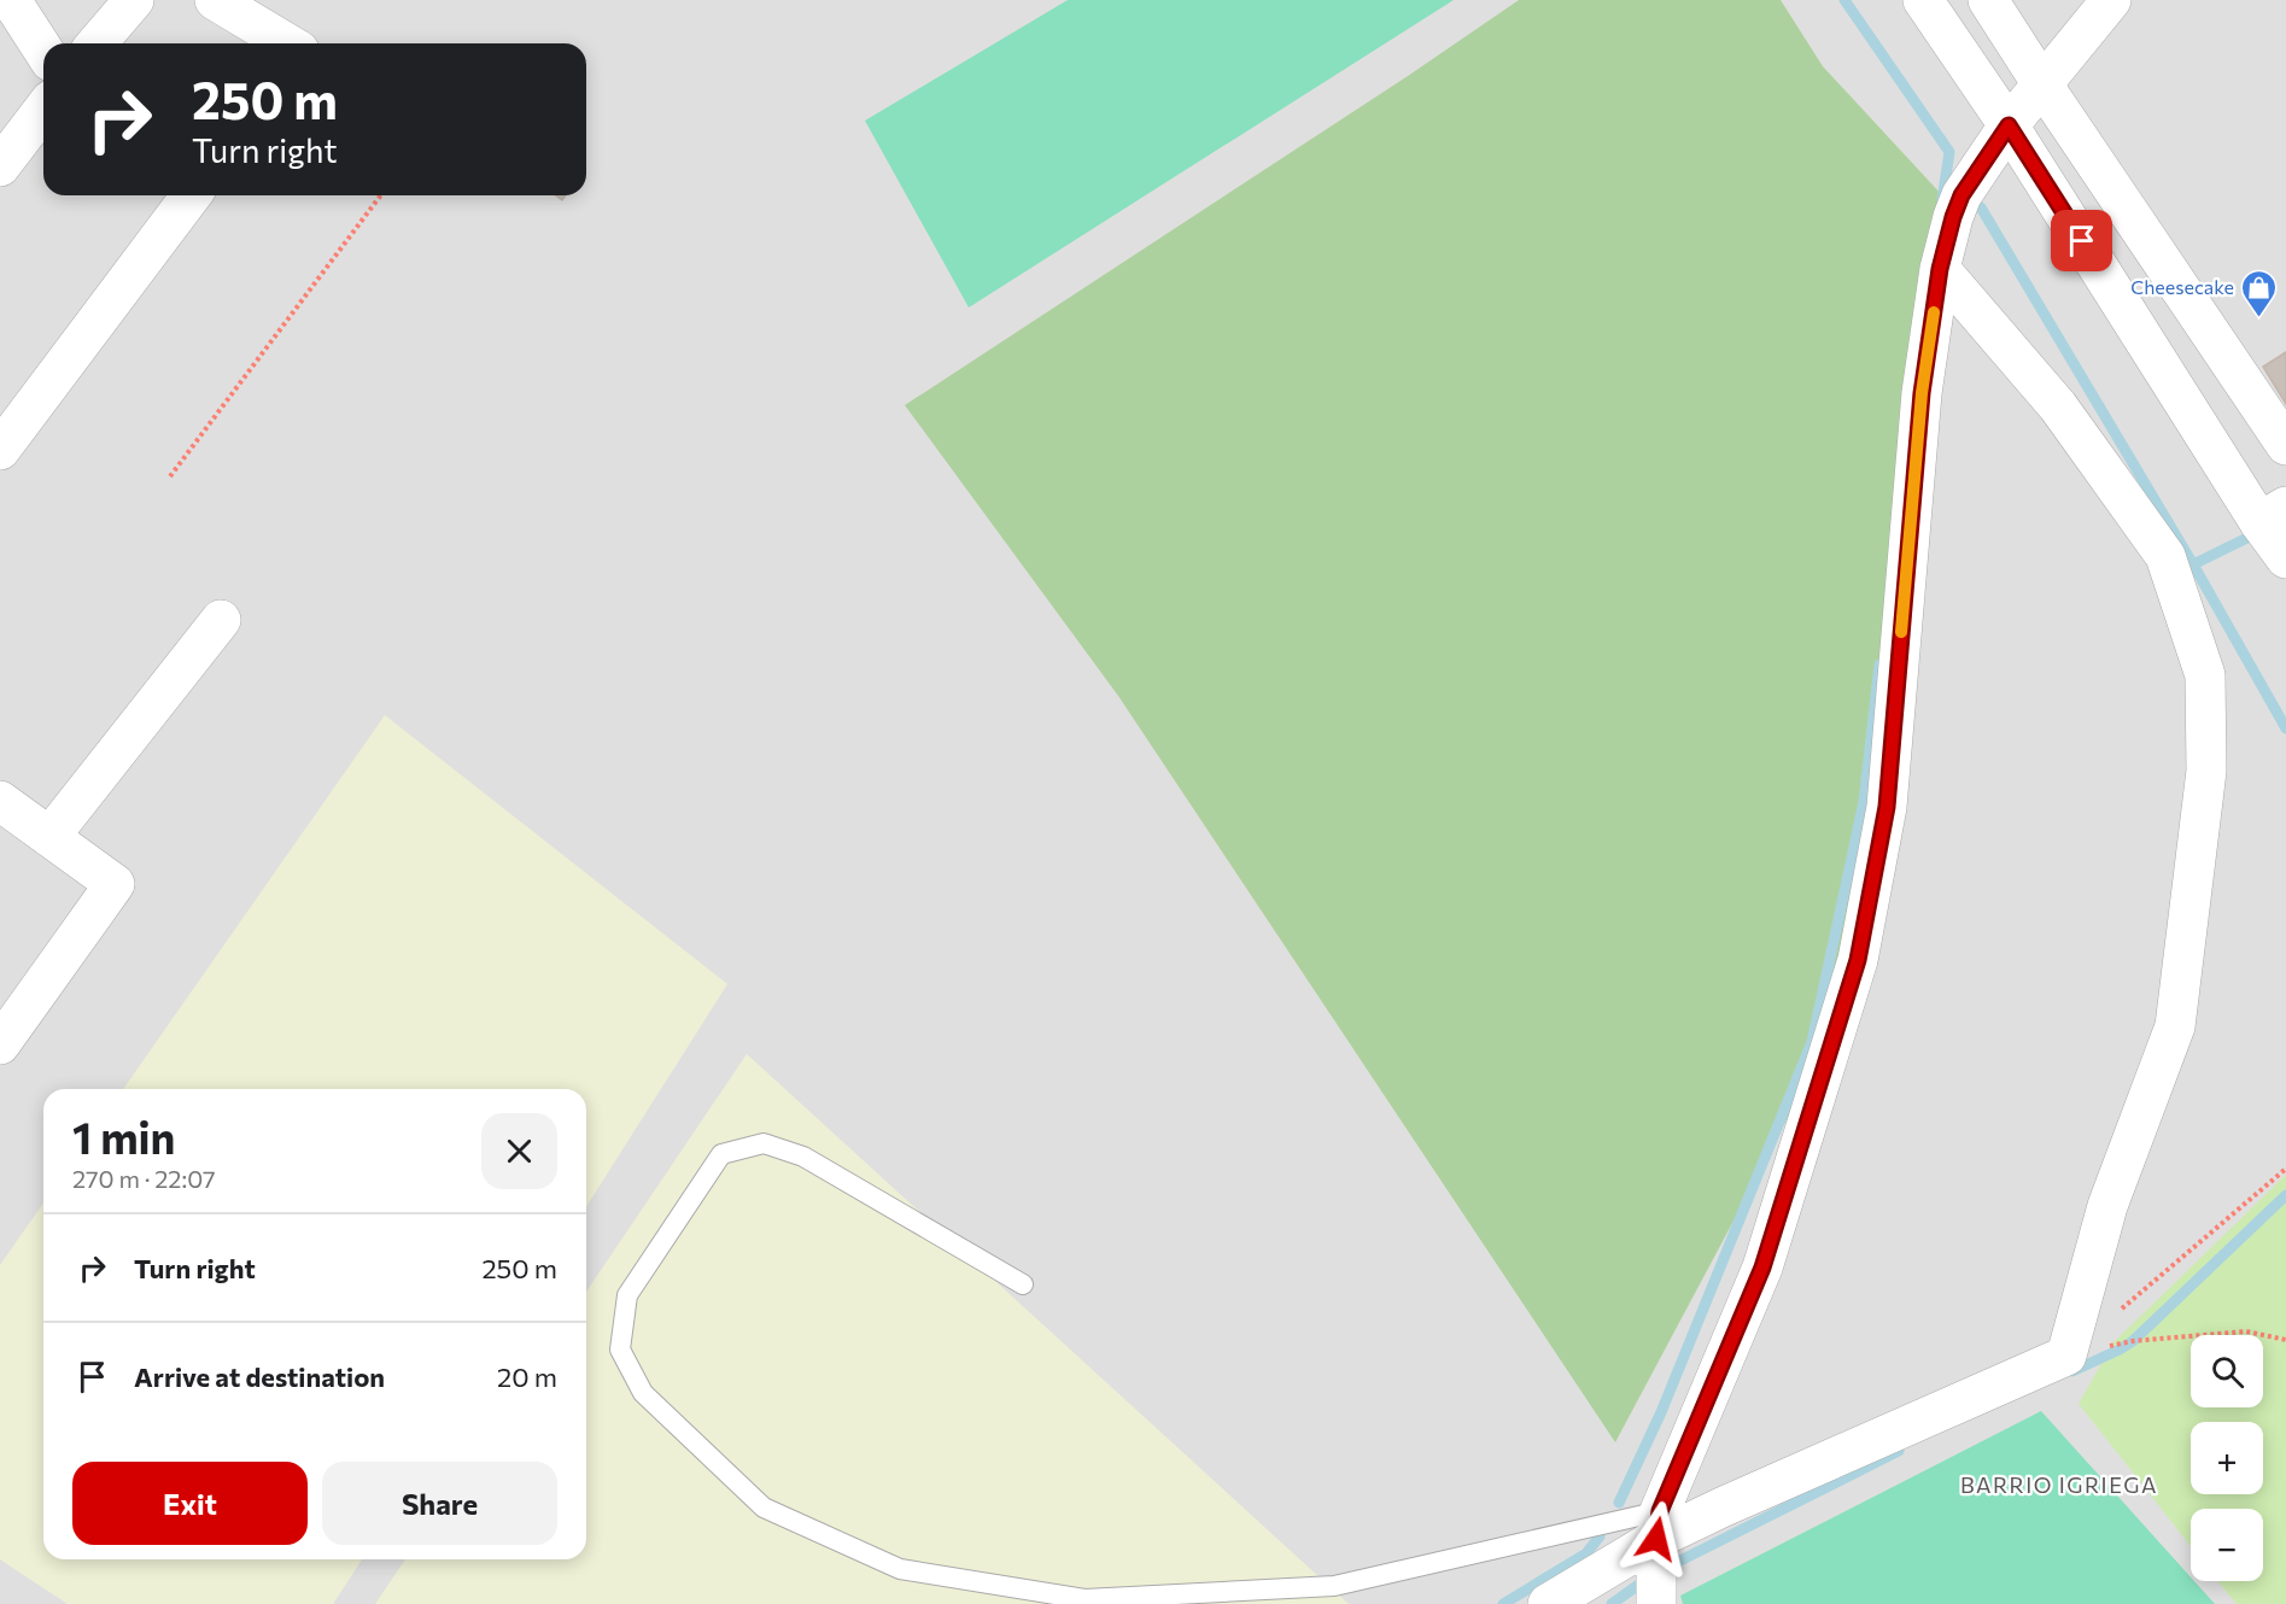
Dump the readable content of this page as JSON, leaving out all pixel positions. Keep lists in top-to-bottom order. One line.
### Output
{"districts":["BARRIO IGRIEGA"],"places":{"shop":["Cheesecake"]},"page":{"turn":["250 m","Turn right"],"heading":["1 min","270 m · 22:07"],"list":[{"name":"Turn right","value":"250 m"},{"name":"Arrive at destination","value":"20 m"}],"map_buttons":["+","−"],"buttons":["Exit","Share"]}}
